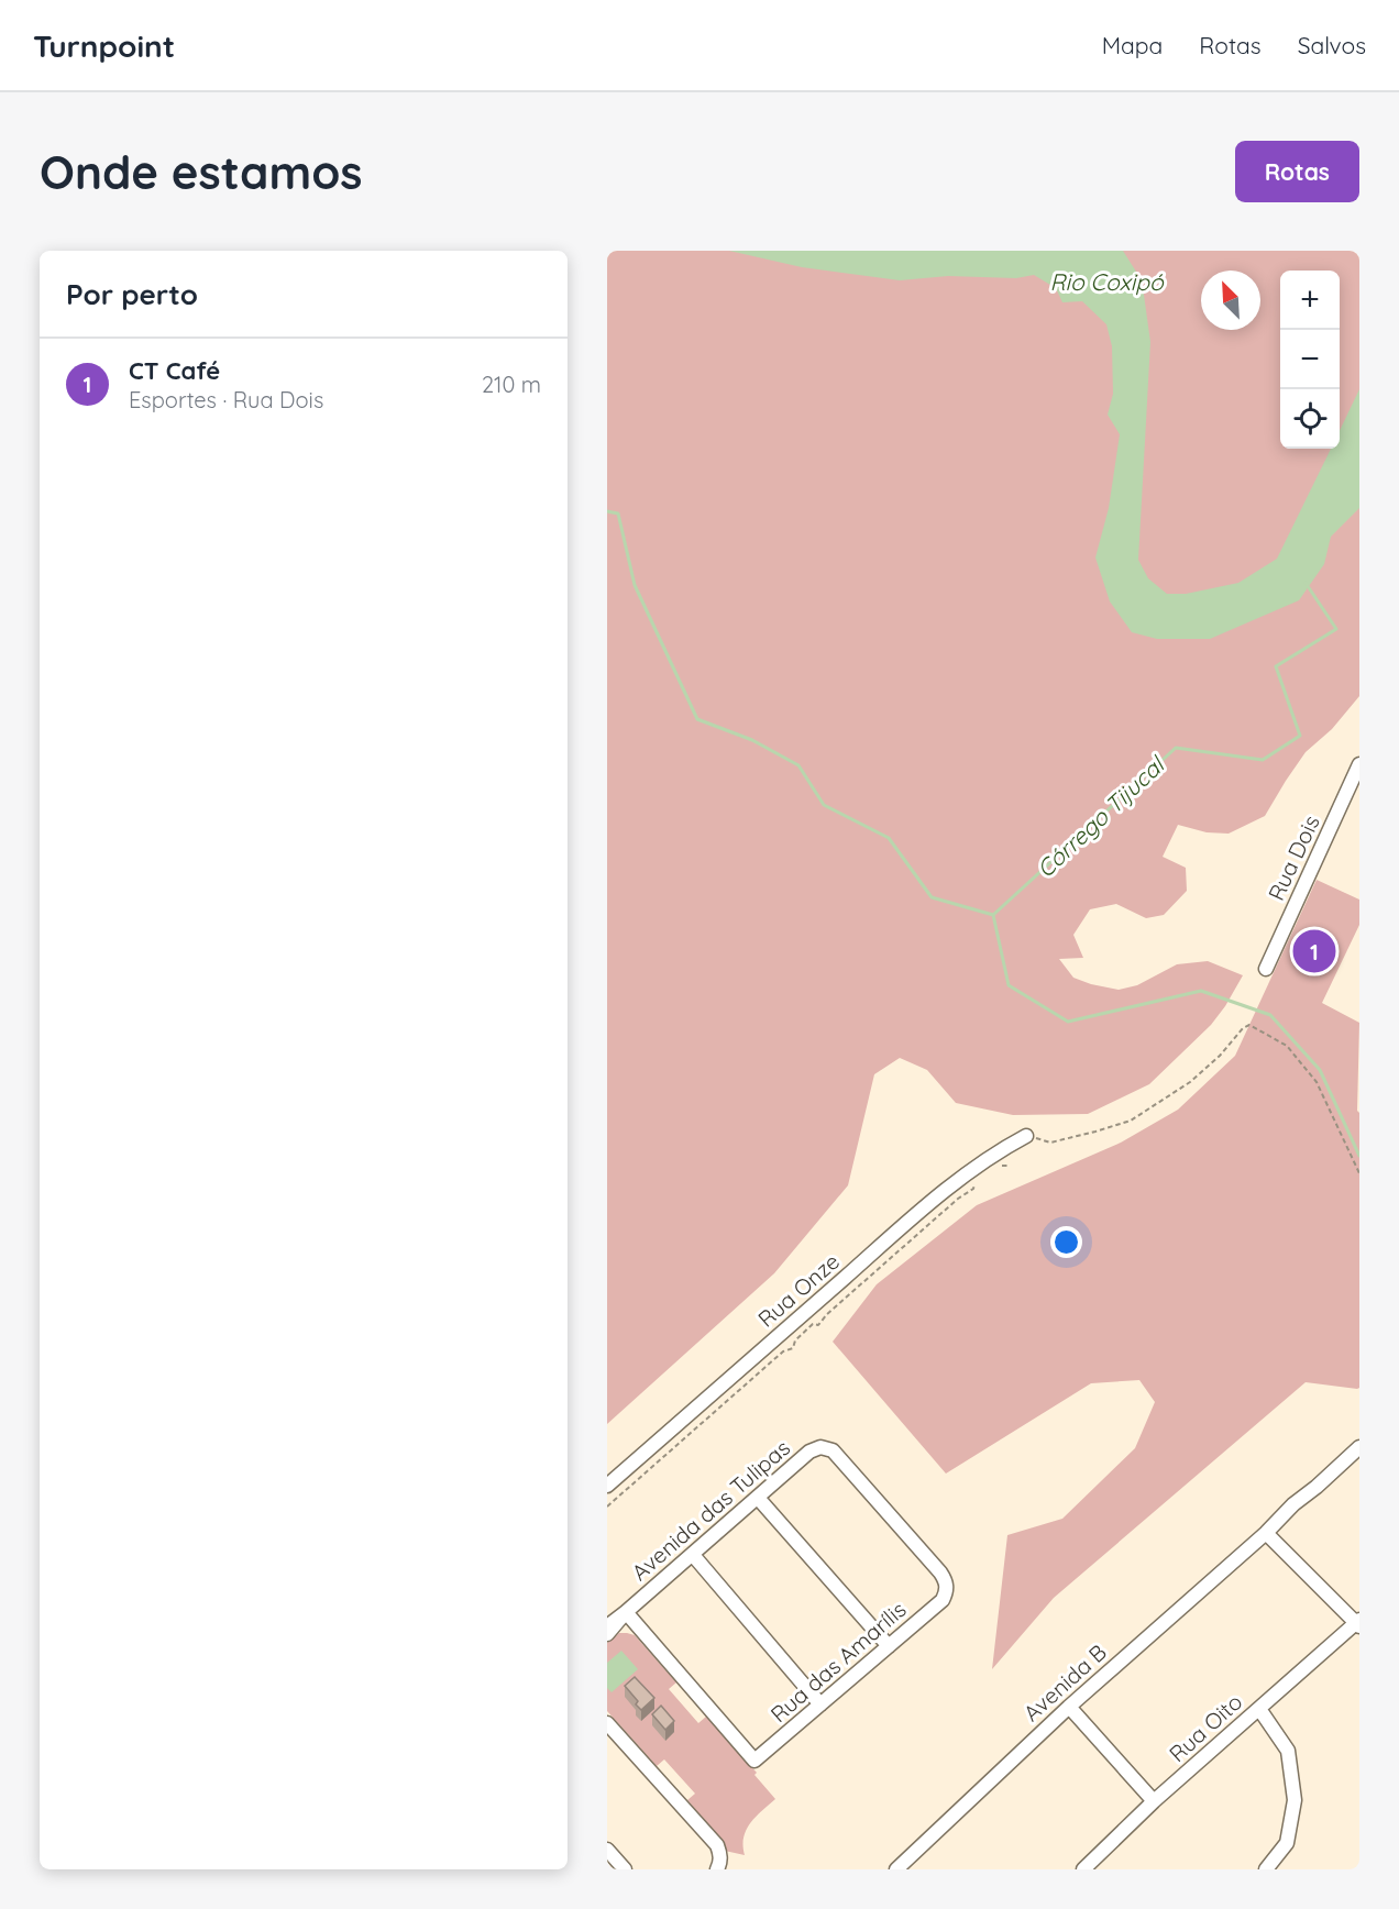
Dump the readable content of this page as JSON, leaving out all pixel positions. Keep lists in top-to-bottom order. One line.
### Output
{"streets":{"street":["Rua Dois","Rua Onze","Avenida das Tulipas","Rua das Amarílis","Avenida B","Rua Oito"]},"crossings":[["Avenida das Tulipas","Rua das Amarílis"]],"water":["Rio Coxipó","Córrego Tijucal"],"north":"top left","page":{"header":"Turnpoint","nav":["Mapa","Rotas","Salvos"],"buttons":"Rotas","title":"Onde estamos","heading":"Por perto","map_buttons":["+","−"],"list":[{"mark":"1","name":"CT Café","note":"Esportes · Rua Dois","value":"210 m"}],"pins":"1"}}
